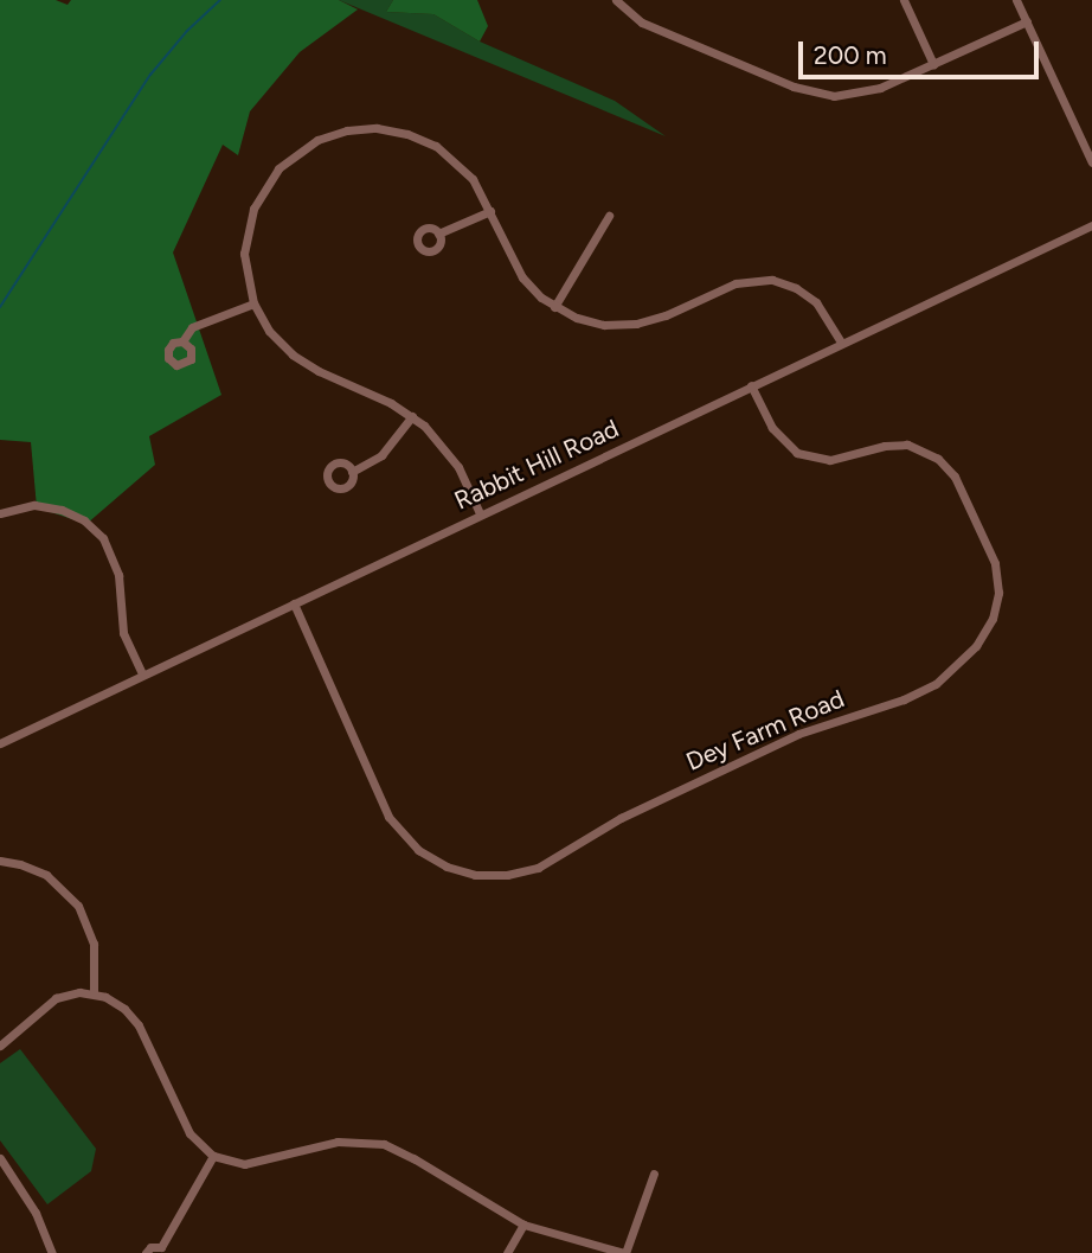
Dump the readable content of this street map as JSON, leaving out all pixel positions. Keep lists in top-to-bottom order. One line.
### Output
{"streets":{"street":["Rabbit Hill Road","Dey Farm Road"]},"crossings":[["Rabbit Hill Road","Dey Farm Road"]],"scale_bar":"200 m"}
